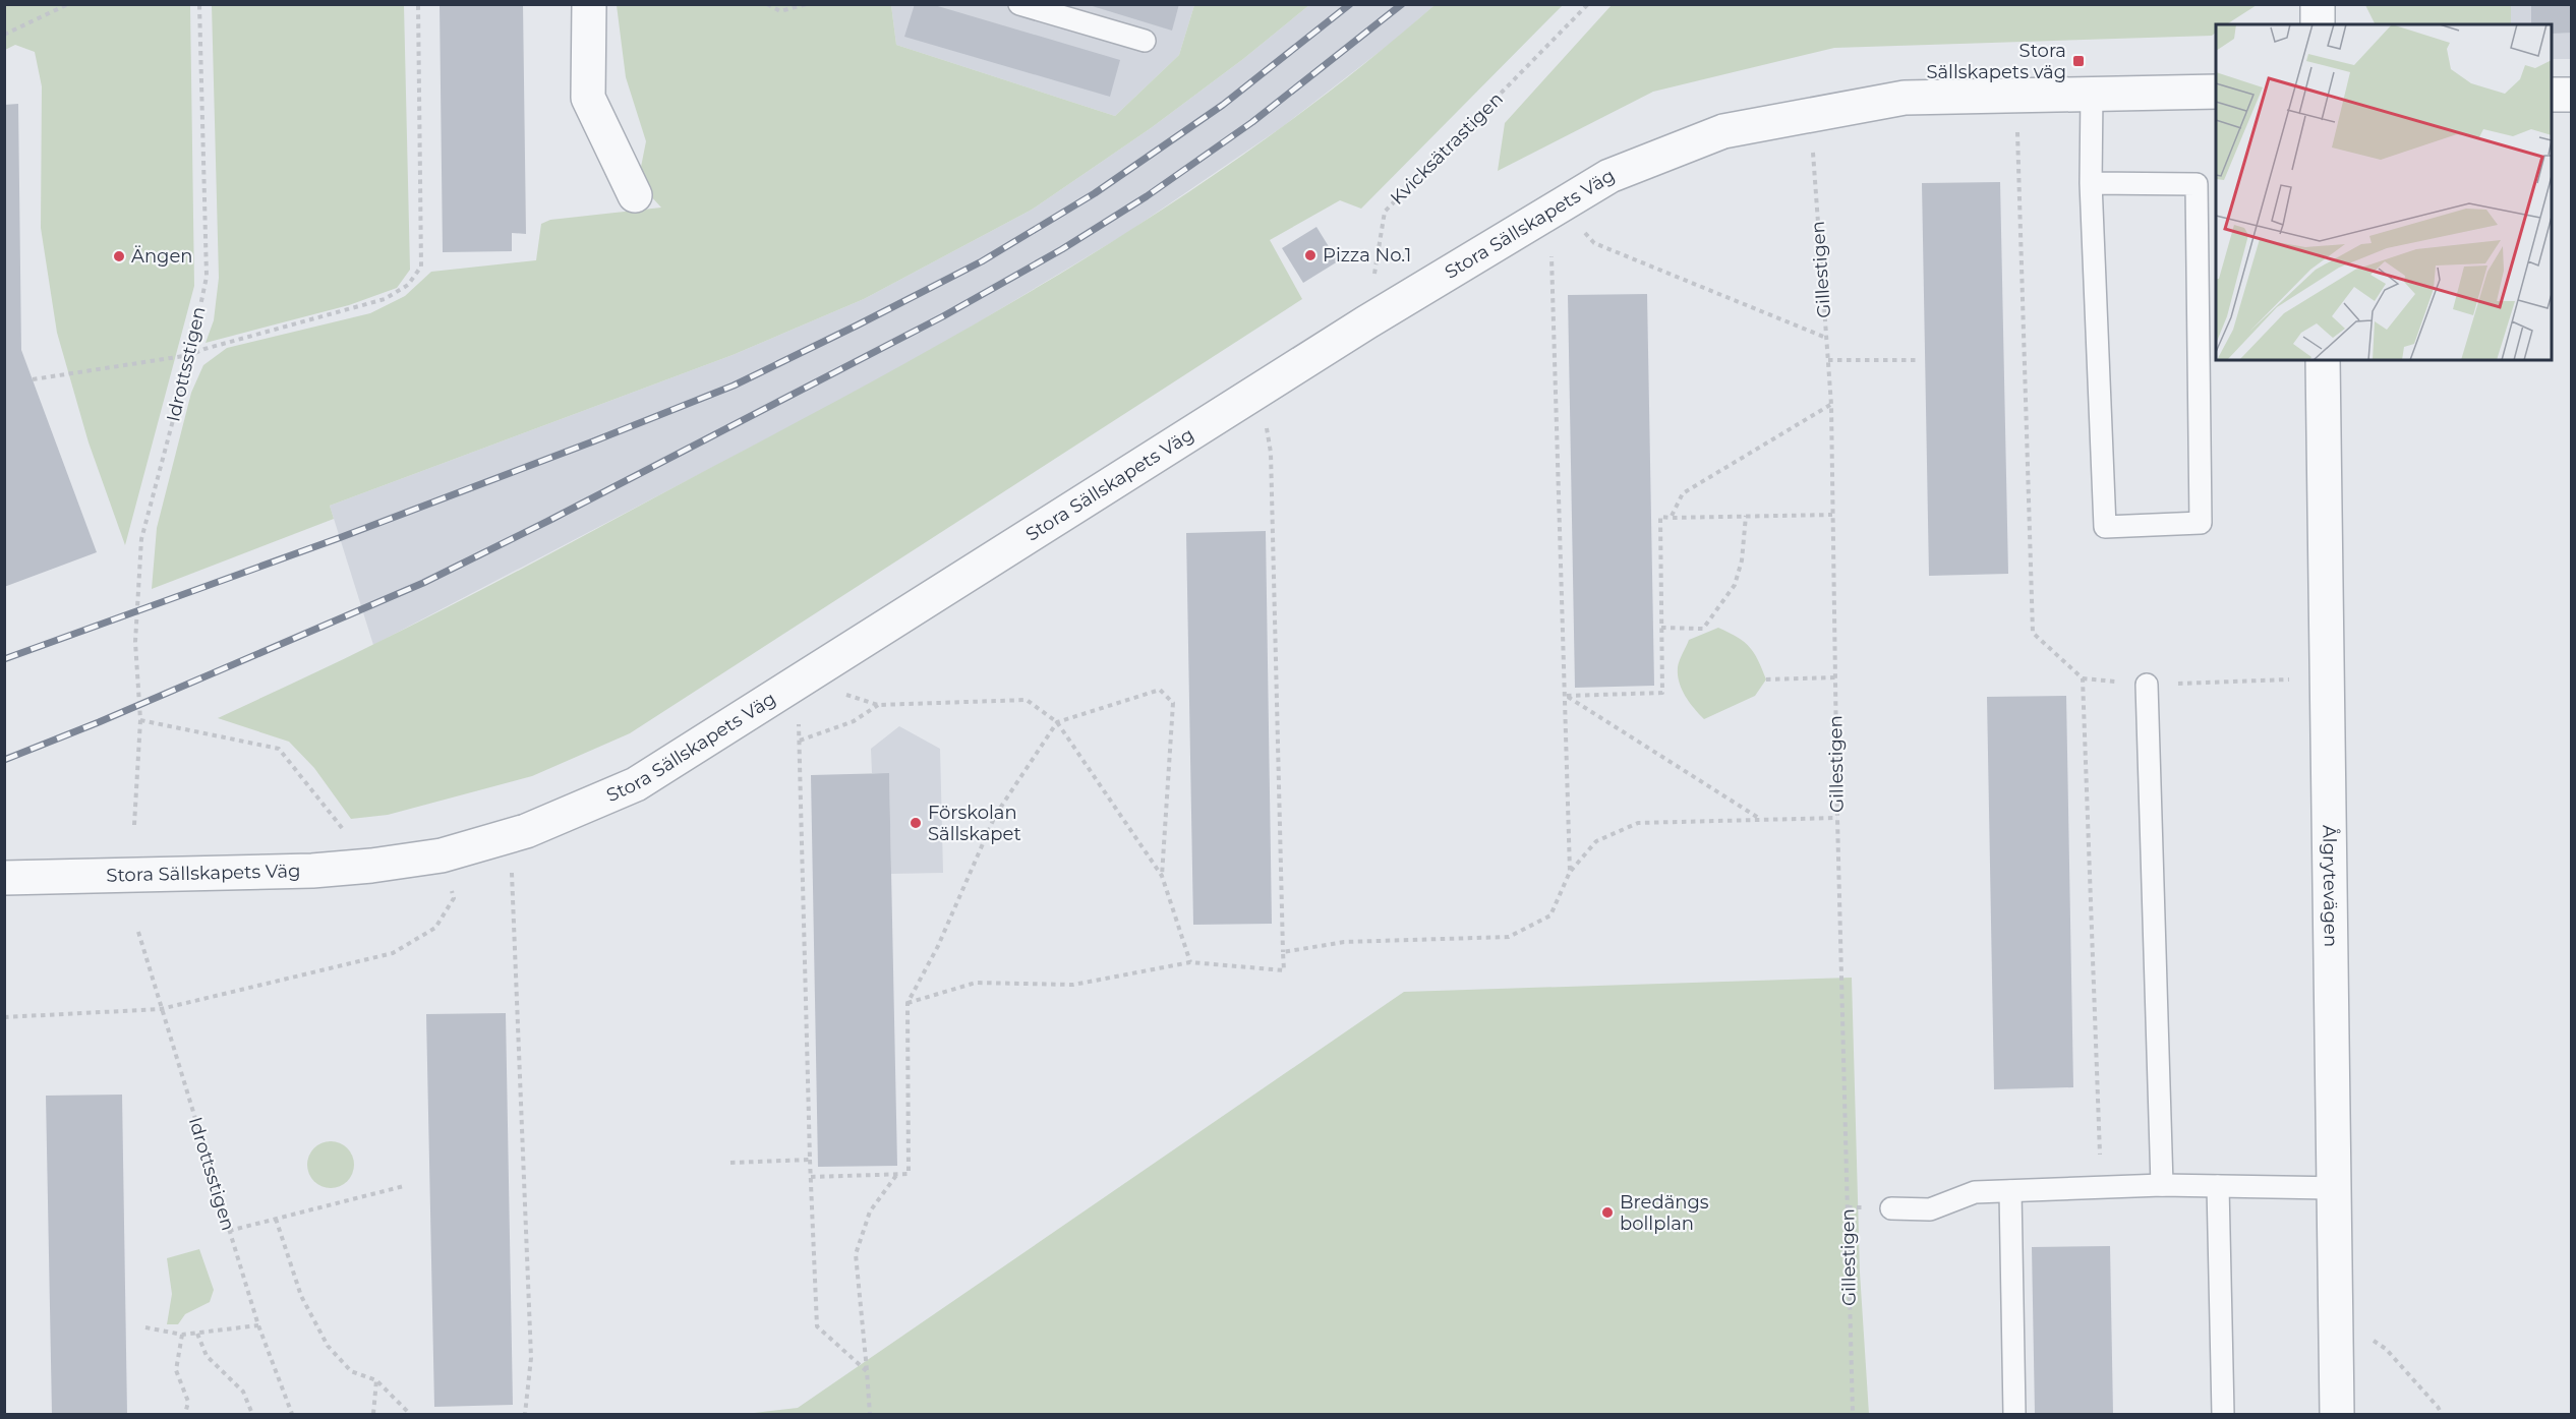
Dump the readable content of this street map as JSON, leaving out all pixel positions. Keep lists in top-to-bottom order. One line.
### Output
{"streets":{"street":["Stora Sällskapets Väg","Ålgrytevägen"],"path":["Kvicksätrastigen","Gillestigen","Idrottsstigen"]},"crossings":[["Kvicksätrastigen","Stora Sällskapets Väg"],["Stora Sällskapets Väg","Gillestigen"]],"places":{"transit":["Stora Sällskapets väg"],"other":["Pizza No.1","Ängen","Förskolan Sällskapet","Bredängs bollplan"]}}
